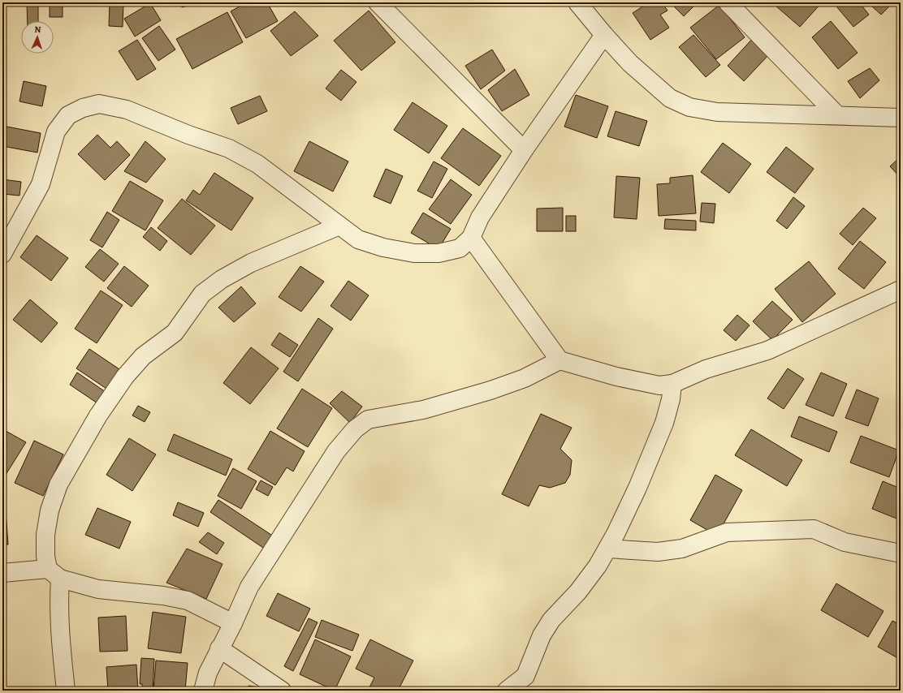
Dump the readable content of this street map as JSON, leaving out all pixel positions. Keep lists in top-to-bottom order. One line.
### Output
{"north":"top"}
